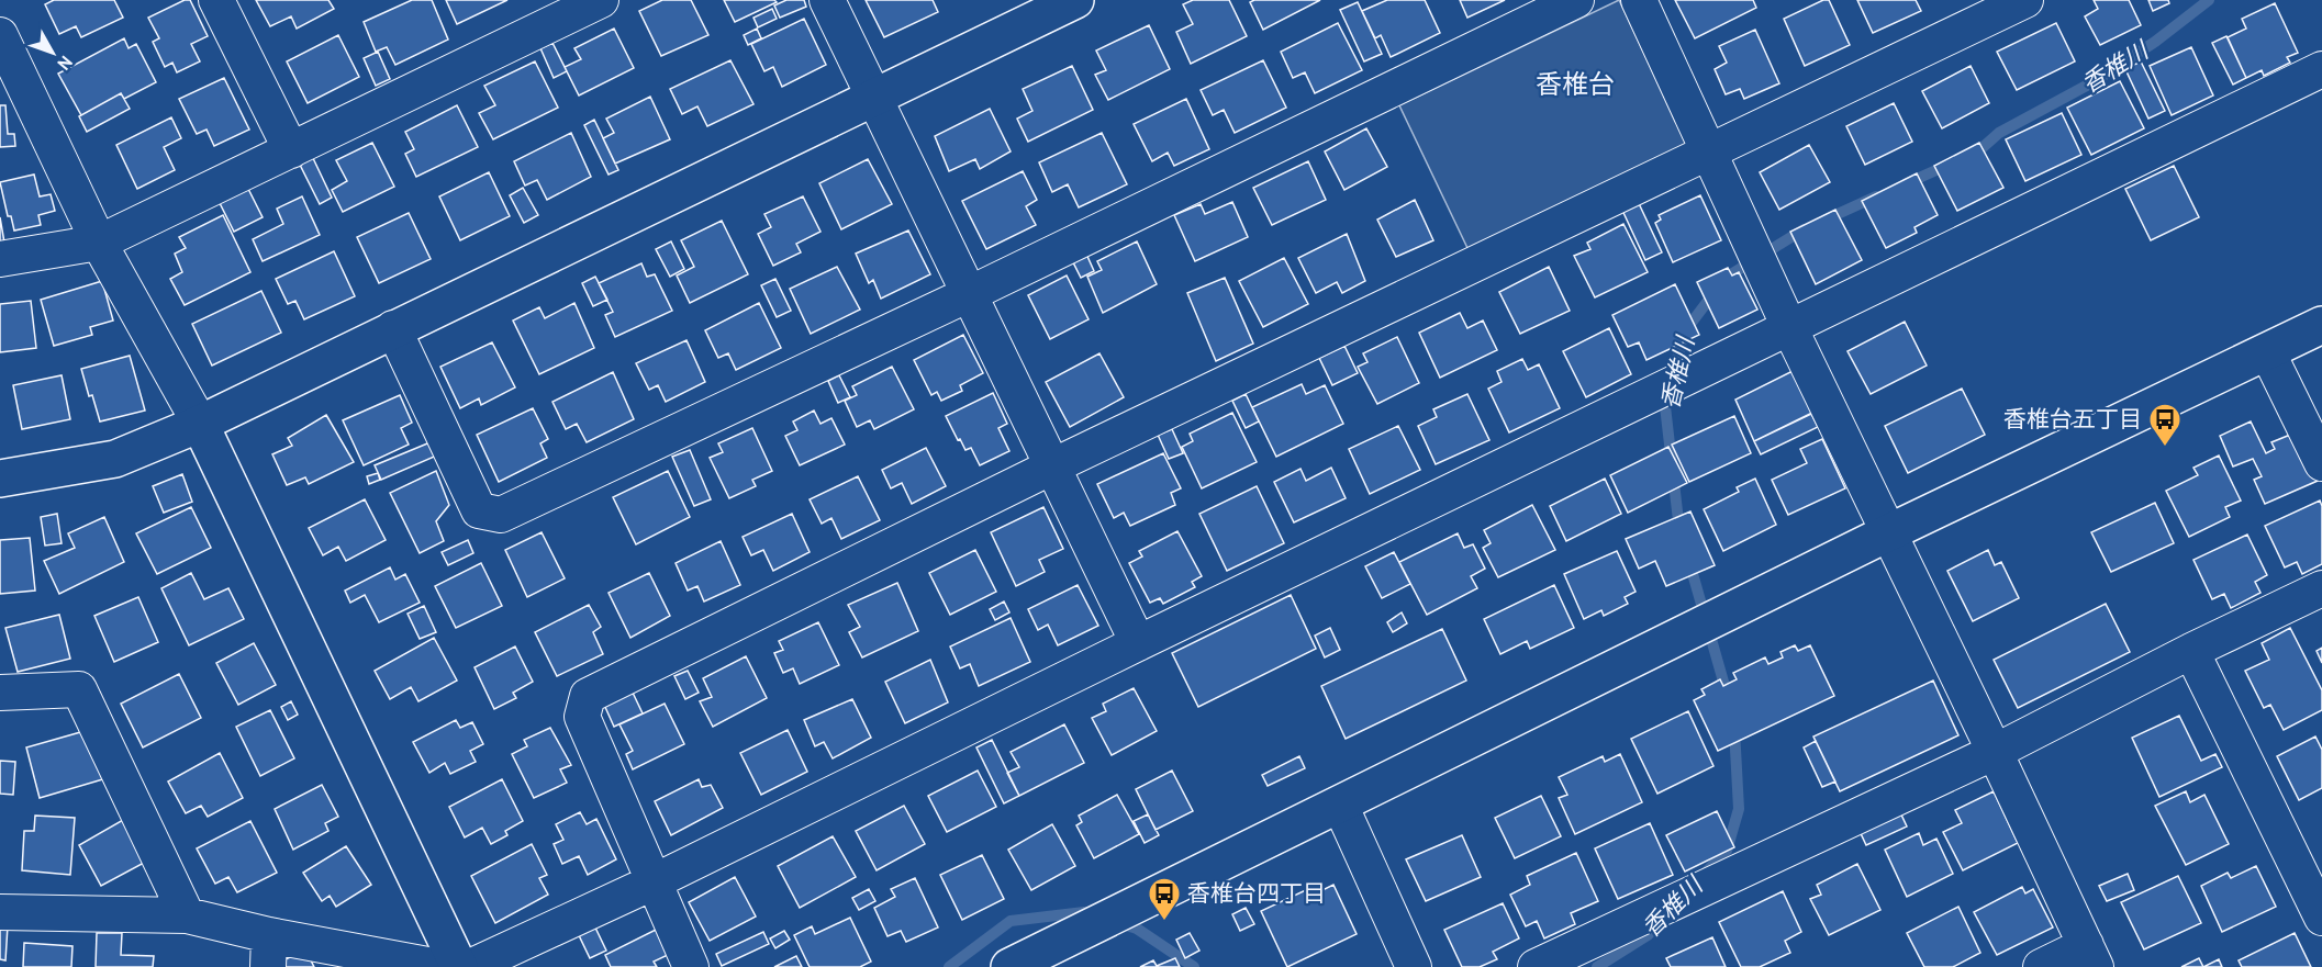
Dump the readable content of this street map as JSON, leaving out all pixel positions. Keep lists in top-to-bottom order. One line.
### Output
{"districts":["香椎台"],"water":["香椎川"],"places":{"bus stop":["香椎台五丁目","香椎台四丁目"]},"north":"bottom right"}
